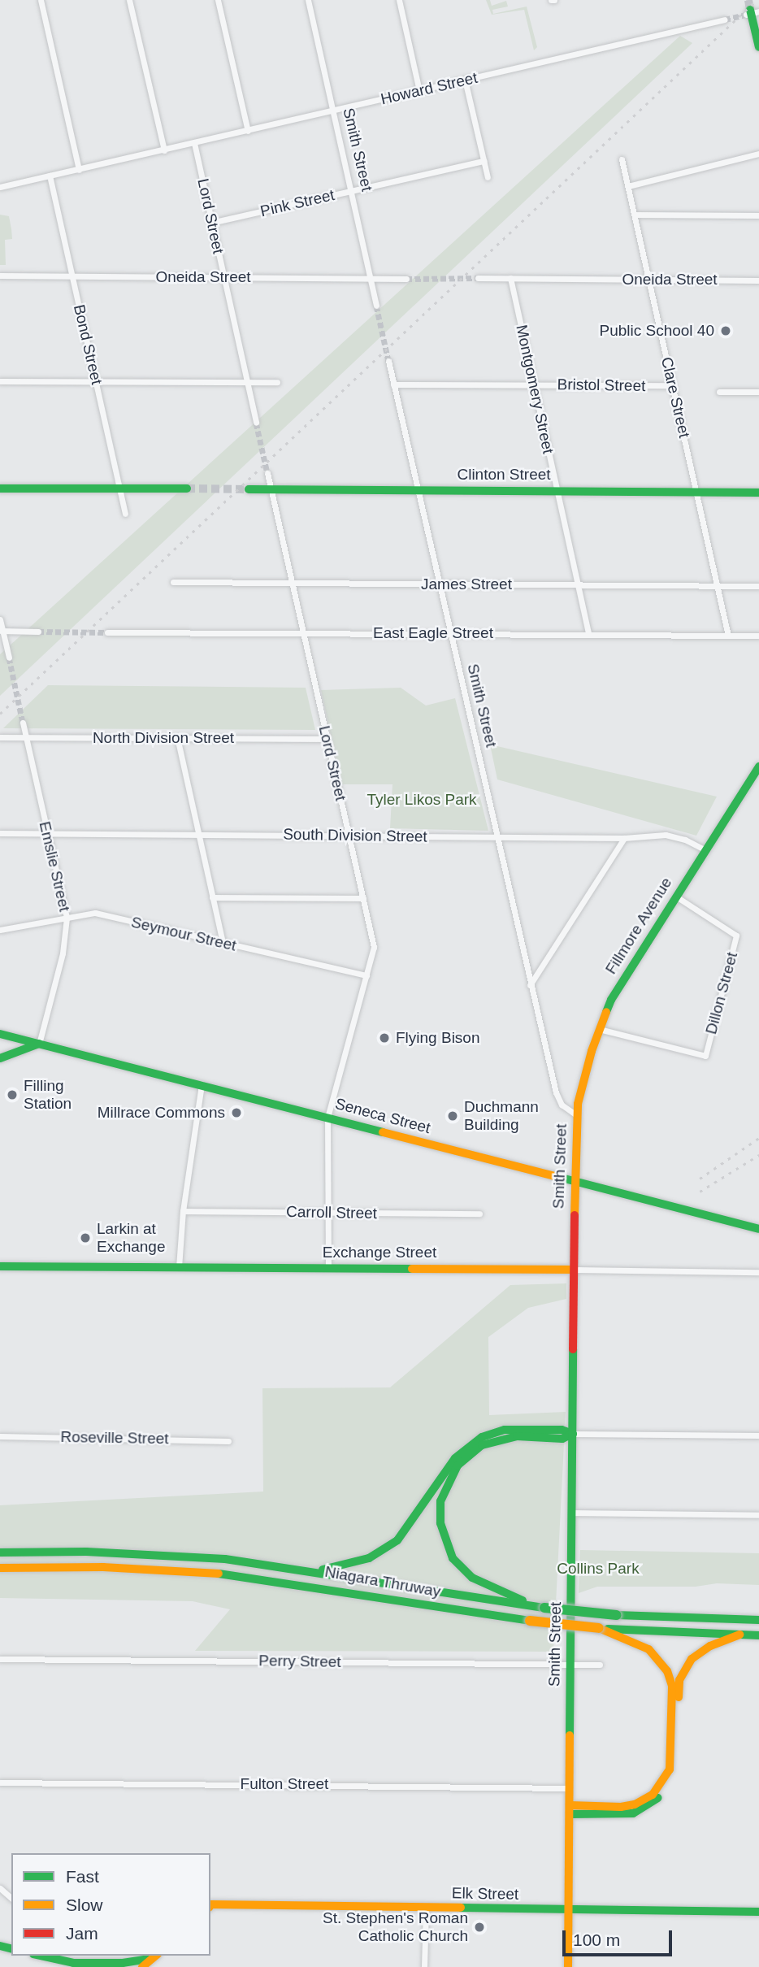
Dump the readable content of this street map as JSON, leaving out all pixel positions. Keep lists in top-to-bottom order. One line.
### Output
{"streets":{"main road":["Smith Street","Clinton Street","Fillmore Avenue","Seneca Street","Exchange Street","Niagara Thruway","Elk Street"],"street":["Howard Street","Pink Street","Lord Street","Oneida Street","Bond Street","Bristol Street","Montgomery Street","Clare Street","James Street","East Eagle Street","North Division Street","South Division Street","Emslie Street","Seymour Street","Dillon Street","Carroll Street","Roseville Street","Perry Street","Fulton Street"]},"crossings":[["Howard Street","Smith Street"],["Howard Street","Lord Street"],["Howard Street","Bond Street"],["Smith Street","Pink Street"],["Smith Street","Oneida Street"],["Smith Street","Bristol Street"],["Smith Street","Clinton Street"],["Smith Street","James Street"],["Smith Street","East Eagle Street"],["Smith Street","South Division Street"],["Smith Street","Fillmore Avenue"],["Smith Street","Seneca Street"],["Smith Street","Exchange Street"],["Smith Street","Perry Street"],["Smith Street","Fulton Street"],["Smith Street","Elk Street"],["Pink Street","Lord Street"],["Lord Street","Oneida Street"],["Lord Street","Clinton Street"],["Lord Street","James Street"],["Lord Street","East Eagle Street"],["Lord Street","North Division Street"],["Lord Street","South Division Street"],["Lord Street","Seymour Street"],["Lord Street","Seneca Street"],["Lord Street","Carroll Street"],["Lord Street","Exchange Street"],["Oneida Street","Bond Street"],["Oneida Street","Montgomery Street"],["Oneida Street","Clare Street"],["Bristol Street","Montgomery Street"],["Bristol Street","Clare Street"],["Montgomery Street","Clinton Street"],["Montgomery Street","James Street"],["Montgomery Street","East Eagle Street"],["Clare Street","Clinton Street"],["Clare Street","James Street"],["Clare Street","East Eagle Street"],["North Division Street","Emslie Street"],["South Division Street","Emslie Street"],["South Division Street","Fillmore Avenue"],["Emslie Street","Seymour Street"],["Emslie Street","Seneca Street"],["Fillmore Avenue","Dillon Street"]],"parks":["Tyler Likos Park","Collins Park"],"places":["Public School 40","Flying Bison","Filling Station","Millrace Commons","Duchmann Building","Larkin at Exchange","St. Stephen's Roman Catholic Church"],"legend":["Fast","Slow","Jam"],"scale_bar":"100 m"}
